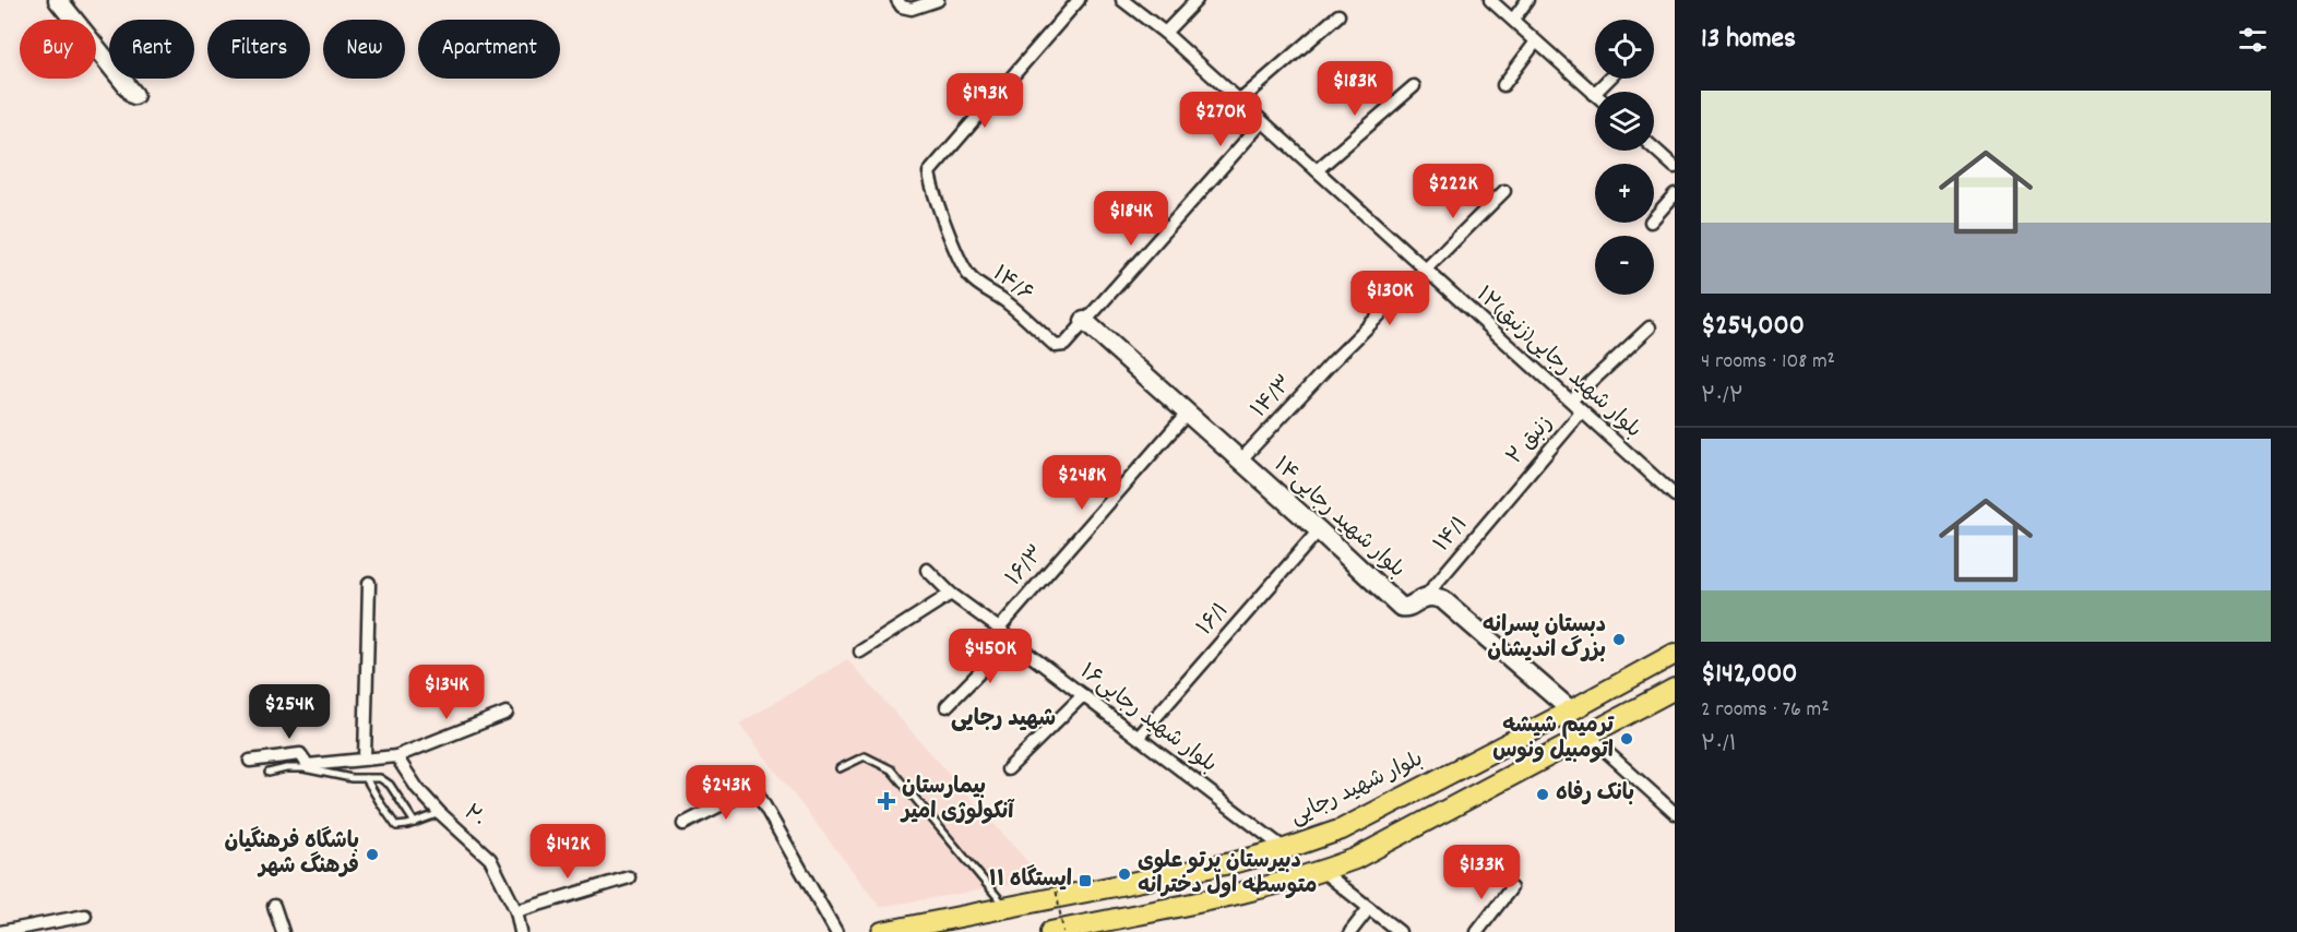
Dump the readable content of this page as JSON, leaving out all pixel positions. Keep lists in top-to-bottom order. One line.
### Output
{"streets":{"main road":["بلوار شهید رجایی"],"street":["۱۴/۶","۱۲بلوار شهید رجایی(زنبق)","۱۴/۳","زنبق ۲","بلوار شهید رجایی۱۴","۱۴/۱","۱۶/۳","۱۶/۱","بلوار شهید رجایی۱۶","۲۰"]},"crossings":[["۱۴/۶","۱۲بلوار شهید رجایی(زنبق)"],["۱۴/۶","بلوار شهید رجایی۱۴"],["۱۲بلوار شهید رجایی(زنبق)","۱۴/۳"],["۱۲بلوار شهید رجایی(زنبق)","زنبق ۲"],["۱۴/۳","بلوار شهید رجایی۱۴"],["زنبق ۲","۱۴/۱"],["بلوار شهید رجایی۱۴","۱۴/۱"],["بلوار شهید رجایی۱۴","۱۶/۳"],["بلوار شهید رجایی۱۴","۱۶/۱"],["۱۶/۳","بلوار شهید رجایی۱۶"],["۱۶/۱","بلوار شهید رجایی۱۶"],["بلوار شهید رجایی۱۶","بلوار شهید رجایی"]],"districts":["شهید رجایی"],"places":{"other":["دبستان پسرانه بزرگ اندیشان","ترمیم شیشه اتومبیل ونوس","بانک رفاه","باشگاه فرهنگیان فرهنگ شهر","دبیرستان پرتو علوی متوسطه اول دخترانه"],"health":["بیمارستان آنکولوژی امیر"],"transit":["ایستگاه ۱۱"]},"page":{"heading":"13 homes","map_buttons":["+","−"],"chip":["Buy","Rent","Filters","New","Apartment"],"price":["$183K","$193K","$270K","$222K","$184K","$130K","$248K","$450K","$134K","$254K","$243K","$142K","$133K"],"list":[{"name":"$254,000","note":"4 rooms · 108 m² · ۲۰/۲"},{"name":"$142,000","note":"2 rooms · 76 m² · ۲۰/۱"}]}}
